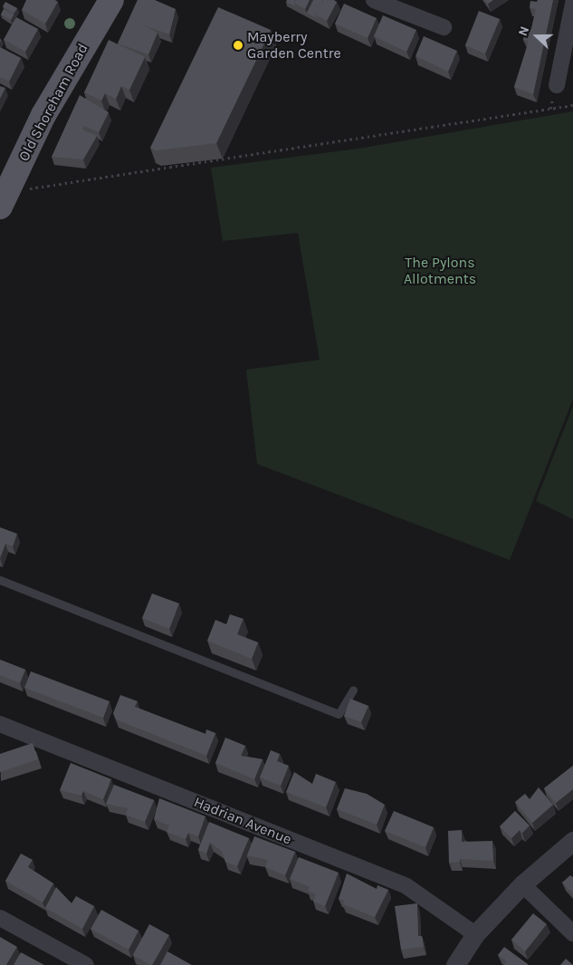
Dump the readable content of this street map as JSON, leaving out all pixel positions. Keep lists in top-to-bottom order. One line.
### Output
{"streets":{"main road":["Old Shoreham Road"],"street":["Hadrian Avenue"]},"parks":["The Pylons Allotments"],"places":["Mayberry Garden Centre"],"north":"left"}
